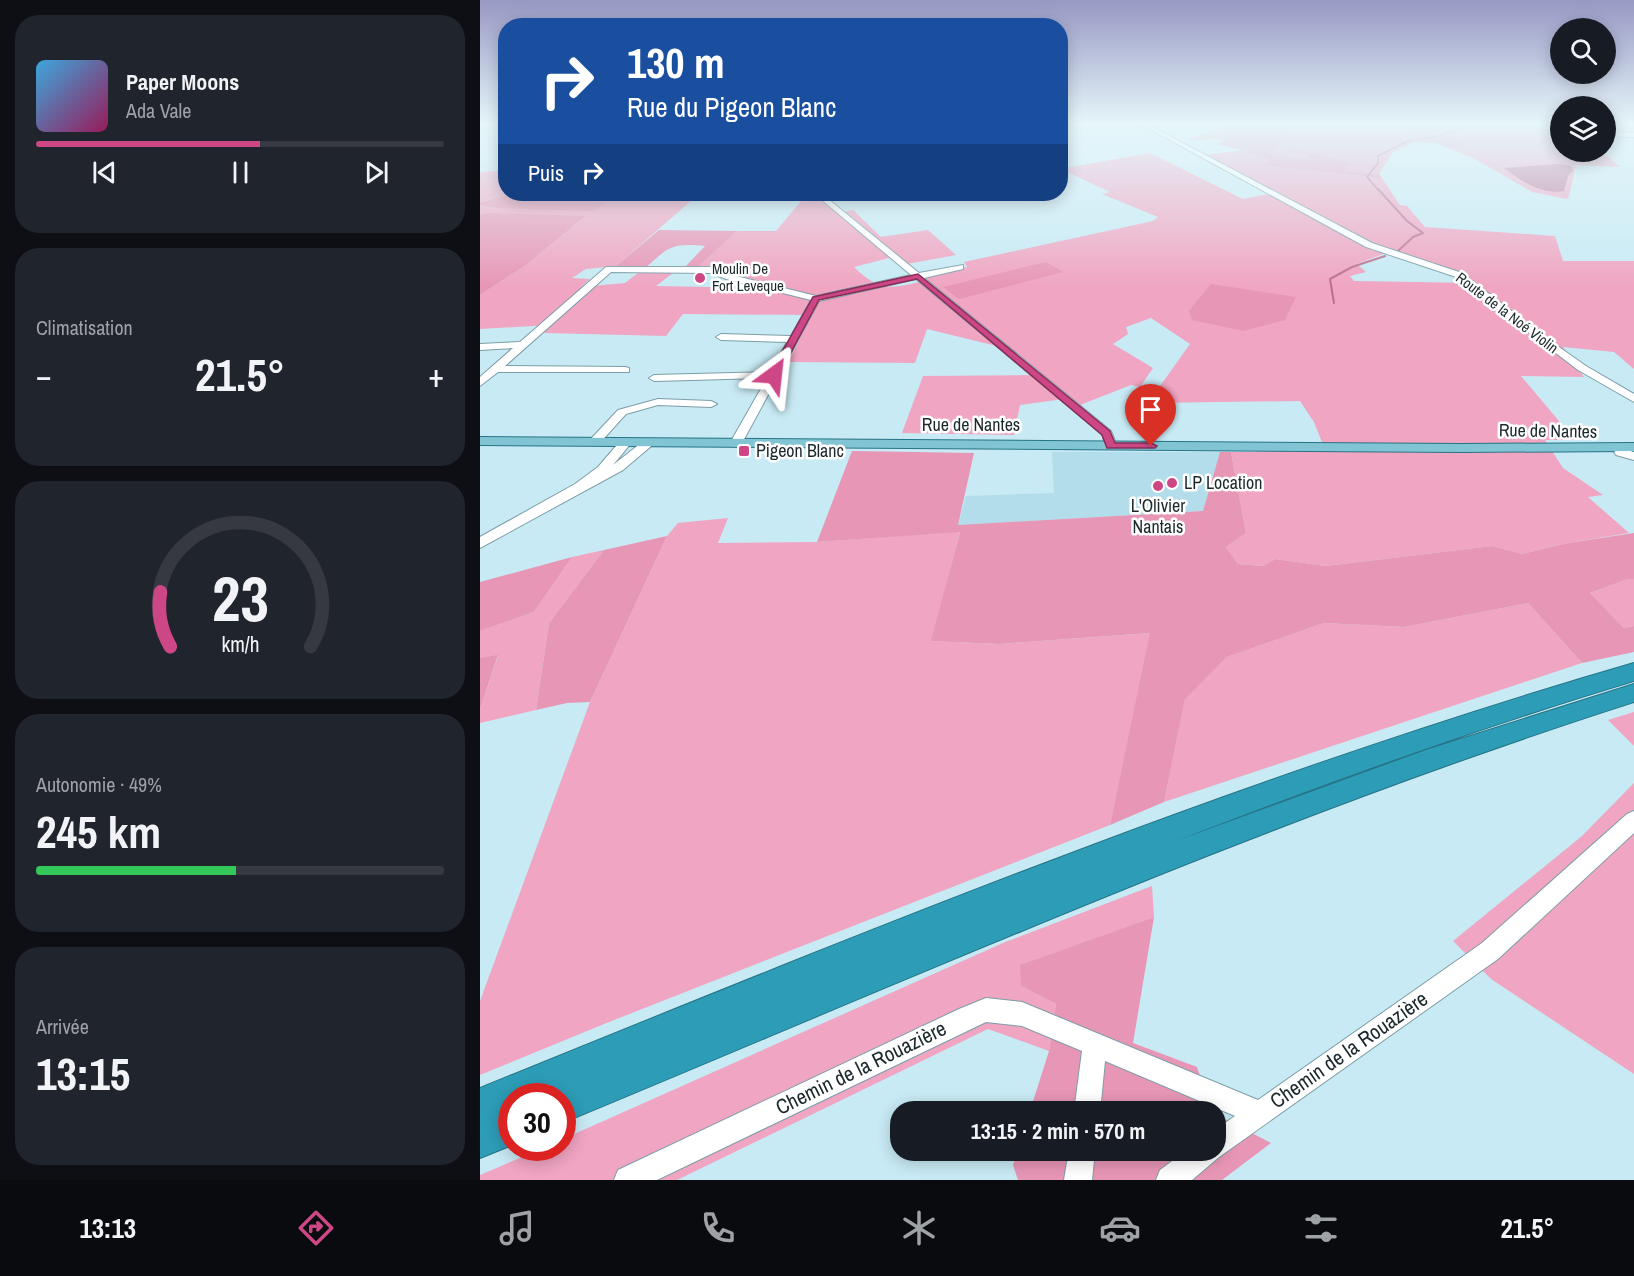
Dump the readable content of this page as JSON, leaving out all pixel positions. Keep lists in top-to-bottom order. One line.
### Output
{"streets":{"main road":["Rue de Nantes"],"street":["Route de la Noé Violin","Chemin de la Rouazière"]},"places":{"other":["Moulin De Fort Leveque","LP Location","L'Olivier Nantais"],"transit":["Pigeon Blanc"]},"page":{"turn":["130 m","Rue du Pigeon Blanc"],"song":["Paper Moons","Ada Vale"],"then":"Puis","tile":["Climatisation",["Autonomie · 49%","245 km"],["Arrivée","13:15"]],"heat":["−","21.5°","+"],"limit":"30","trip":"13:15 · 2 min · 570 m","tabs":["13:13","21.5°"],"gauge":["23","km/h"]}}
